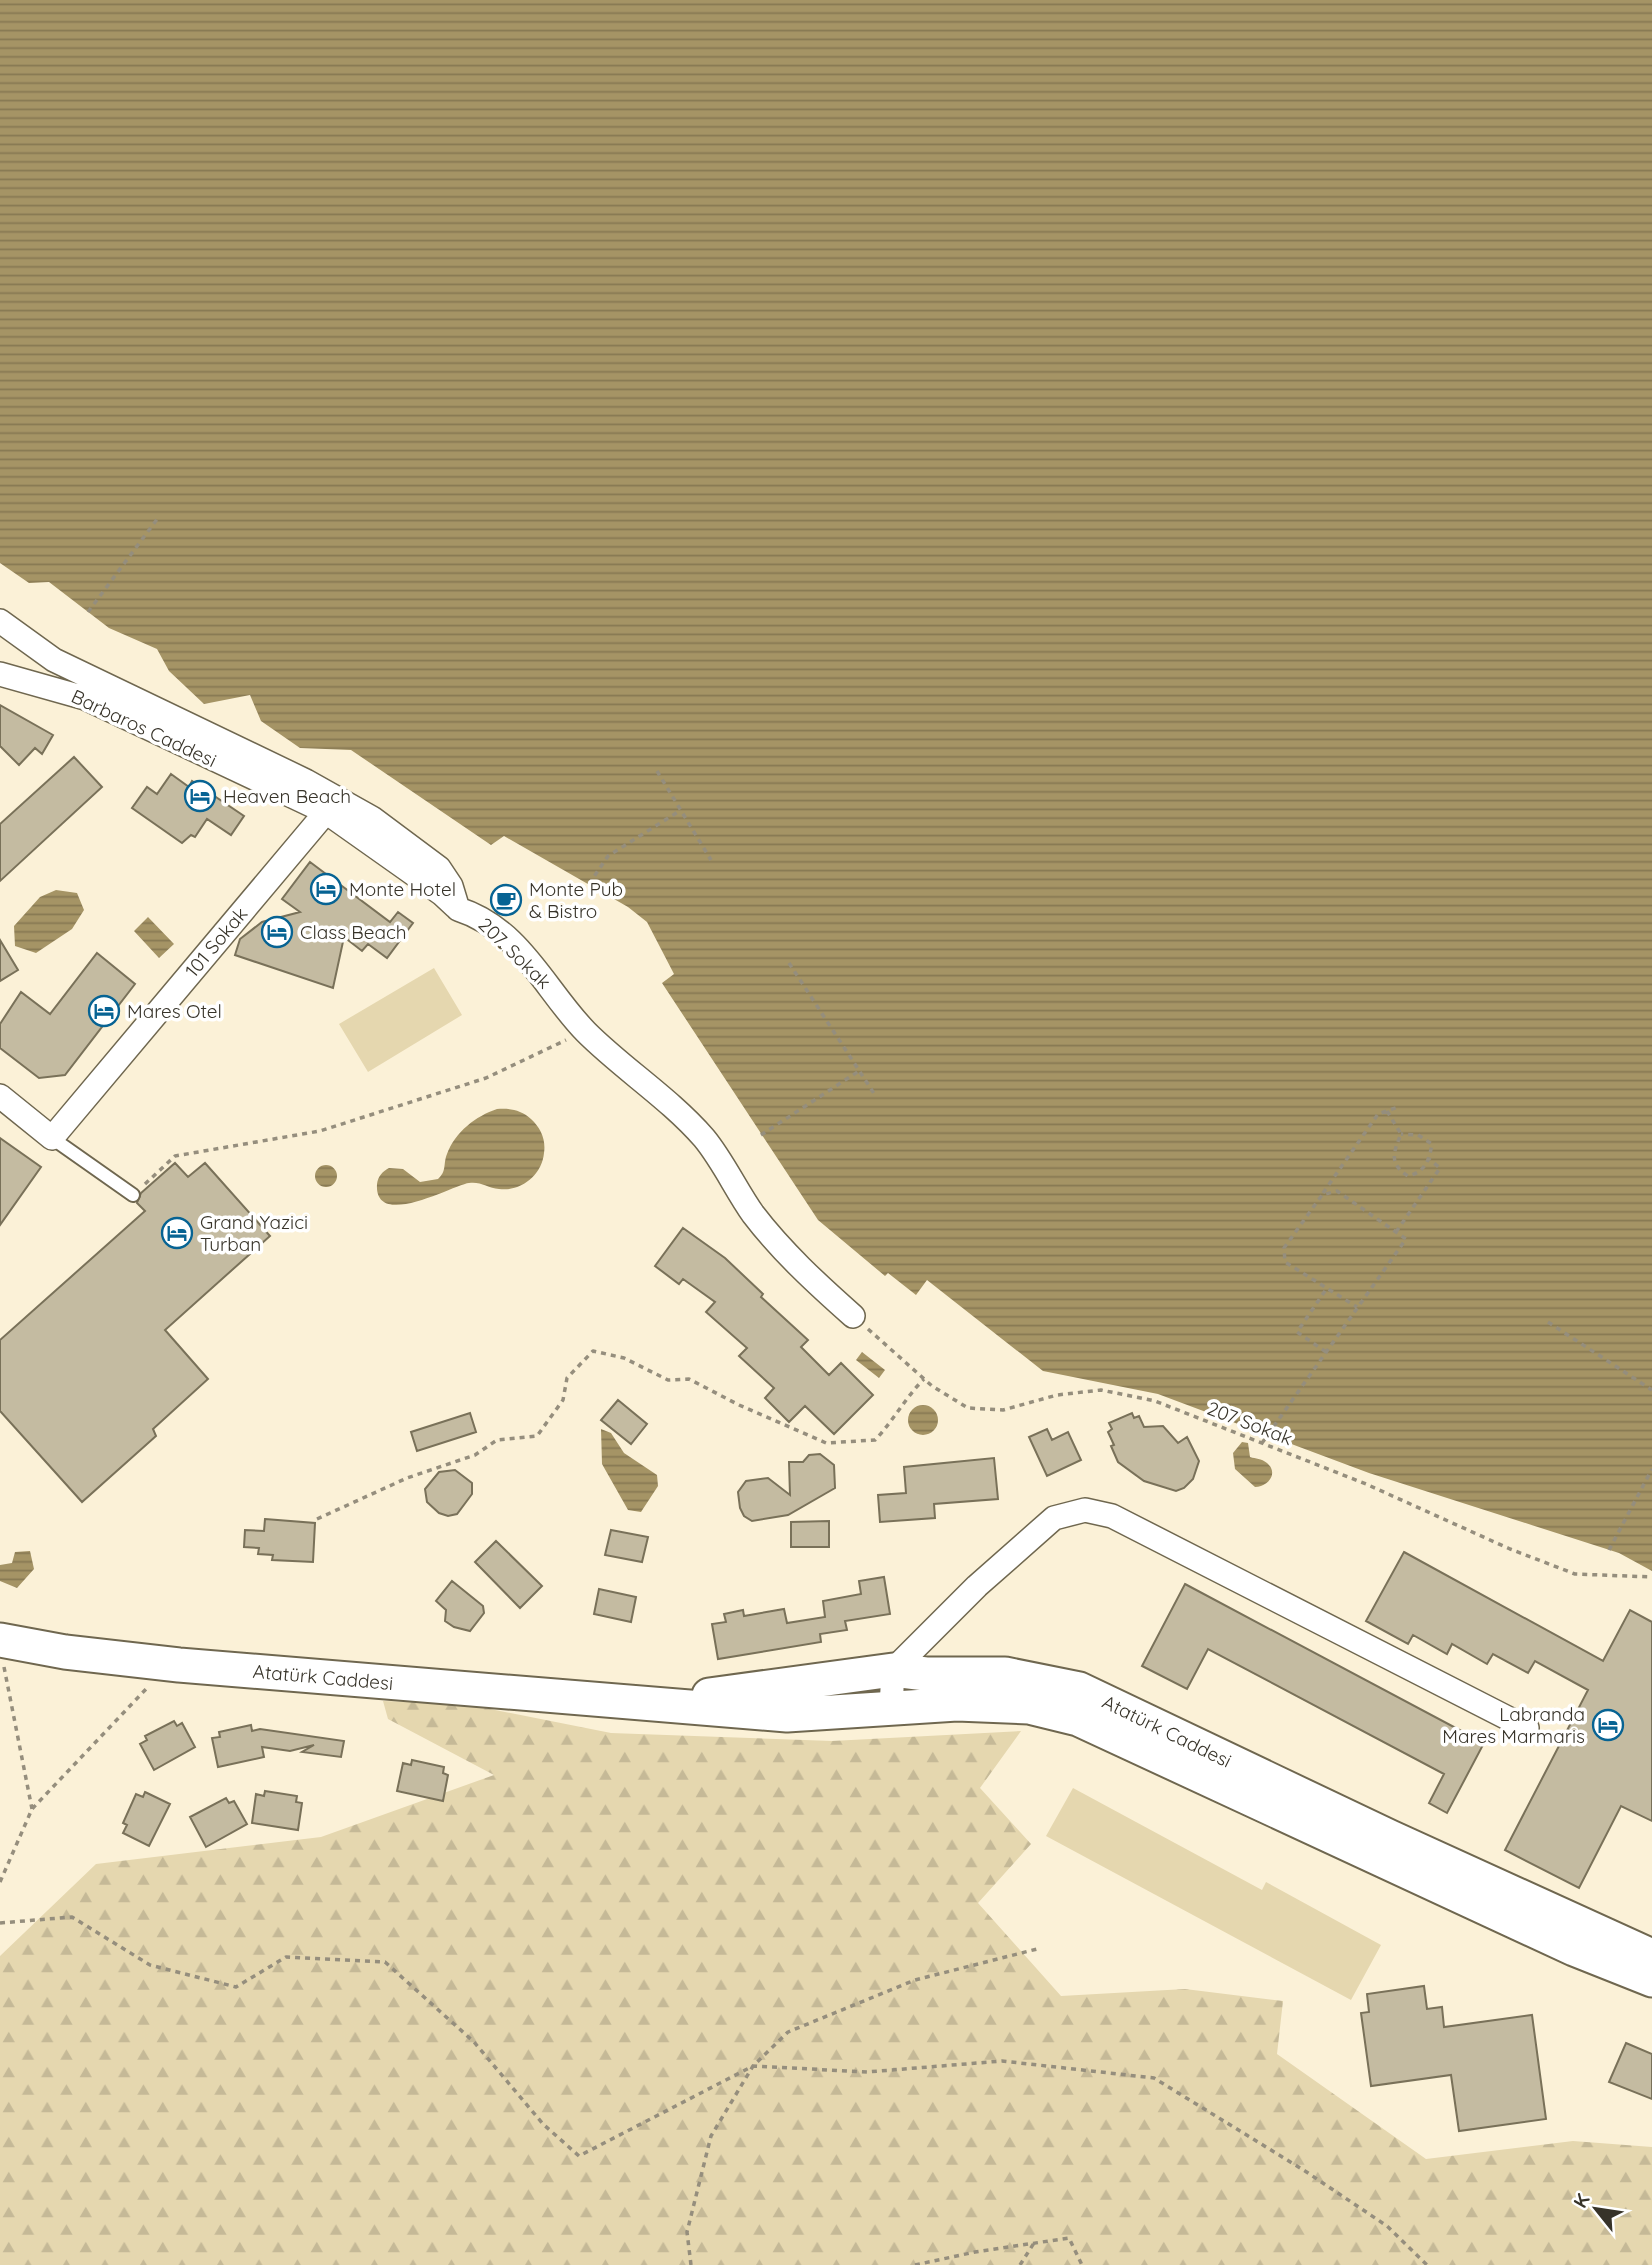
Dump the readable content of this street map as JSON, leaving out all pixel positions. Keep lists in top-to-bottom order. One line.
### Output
{"streets":{"street":["Barbaros Caddesi","101 Sokak","207. Sokak","Atatürk Caddesi"],"path":["207 Sokak"]},"crossings":[["Barbaros Caddesi","101 Sokak"],["Barbaros Caddesi","207. Sokak"],["207. Sokak","207 Sokak"]],"places":{"hotel":["Heaven Beach","Monte Hotel","Class Beach","Mares Otel","Grand Yazici Turban","Labranda Mares Marmaris"],"cafe":["Monte Pub & Bistro"]},"north":"top left"}
